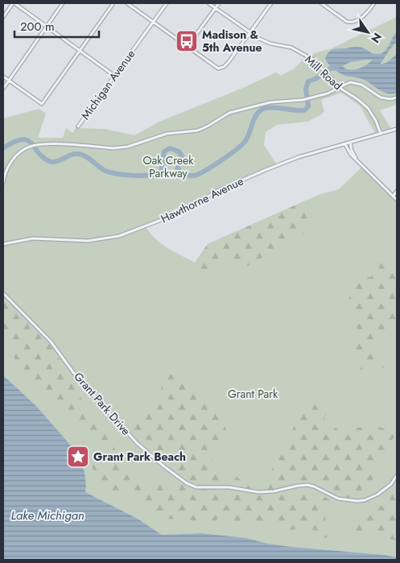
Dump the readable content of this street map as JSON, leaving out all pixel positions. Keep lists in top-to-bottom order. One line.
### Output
{"streets":{"street":["Mill Road","Michigan Avenue","Hawthorne Avenue","Grant Park Drive"]},"crossings":[["Mill Road","Hawthorne Avenue"]],"water":["Lake Michigan"],"parks":["Oak Creek Parkway","Grant Park"],"places":{"bus stop":["Madison & 5th Avenue"],"place":["Grant Park Beach"]},"scale_bar":"200 m","north":"bottom right"}
